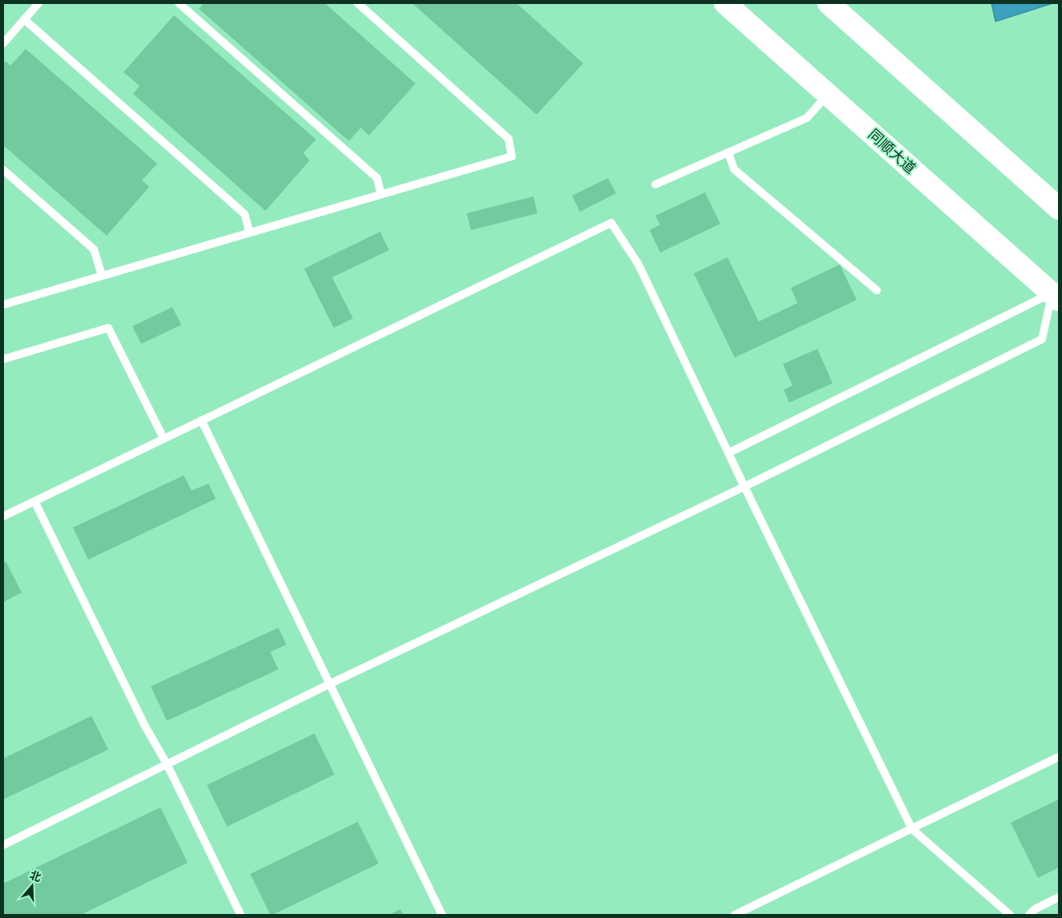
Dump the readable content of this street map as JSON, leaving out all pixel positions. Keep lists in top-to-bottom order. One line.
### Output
{"streets":{"main road":["同顺大道"]},"north":"top"}
